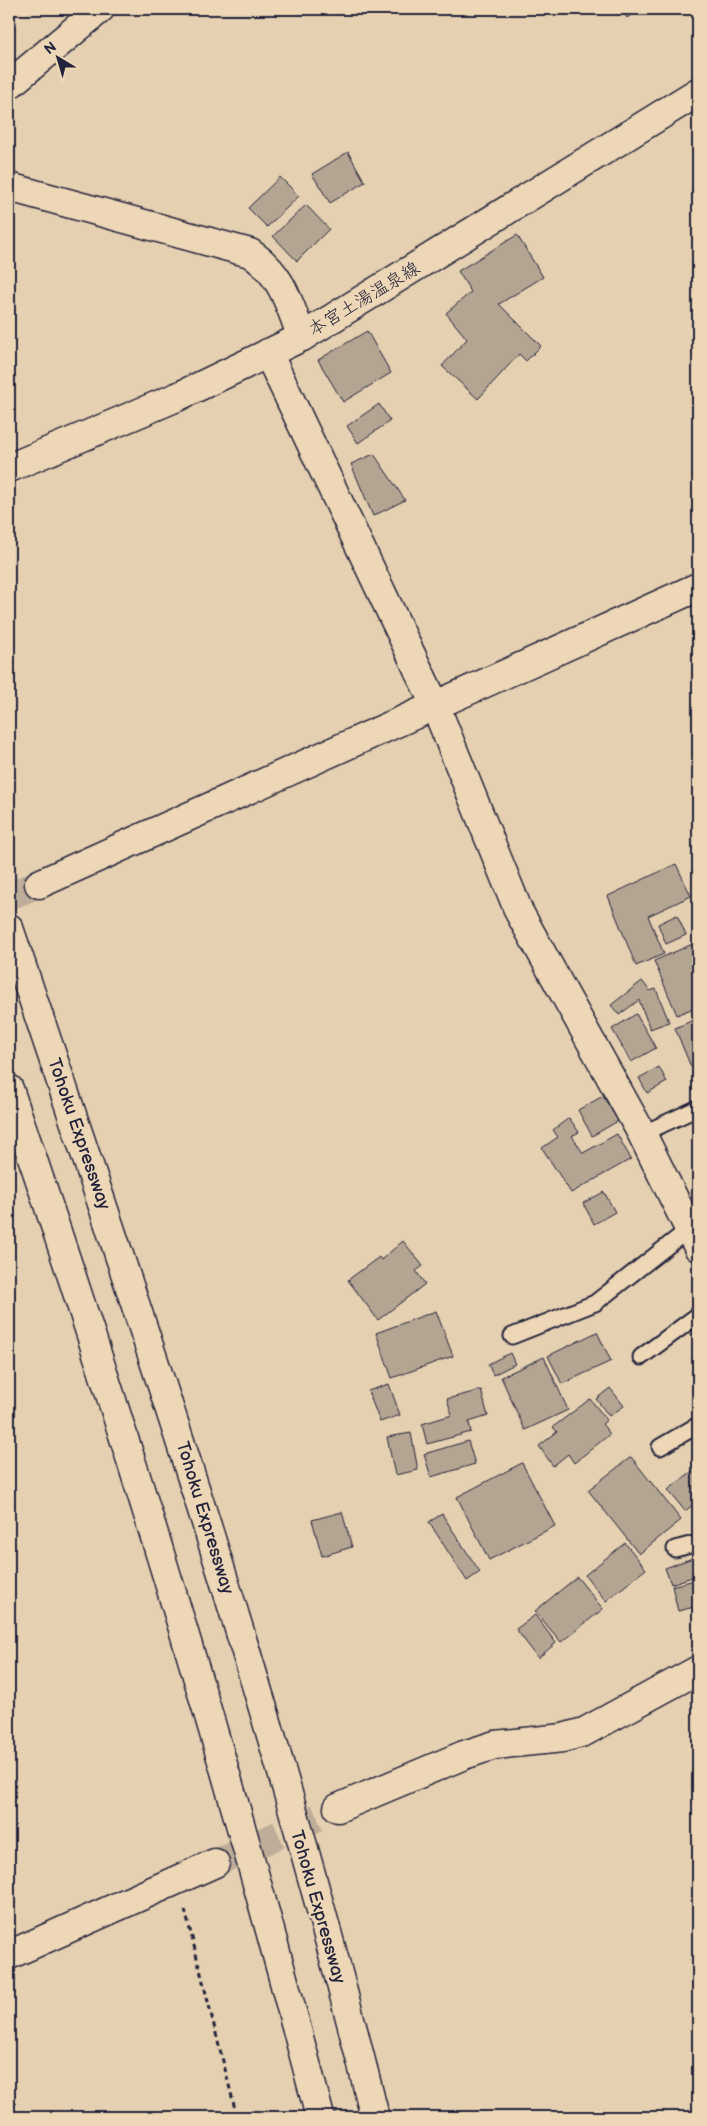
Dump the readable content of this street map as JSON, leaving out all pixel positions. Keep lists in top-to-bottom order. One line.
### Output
{"streets":{"main road":["本宮土湯温泉線","Tohoku Expressway"]},"north":"top left"}
